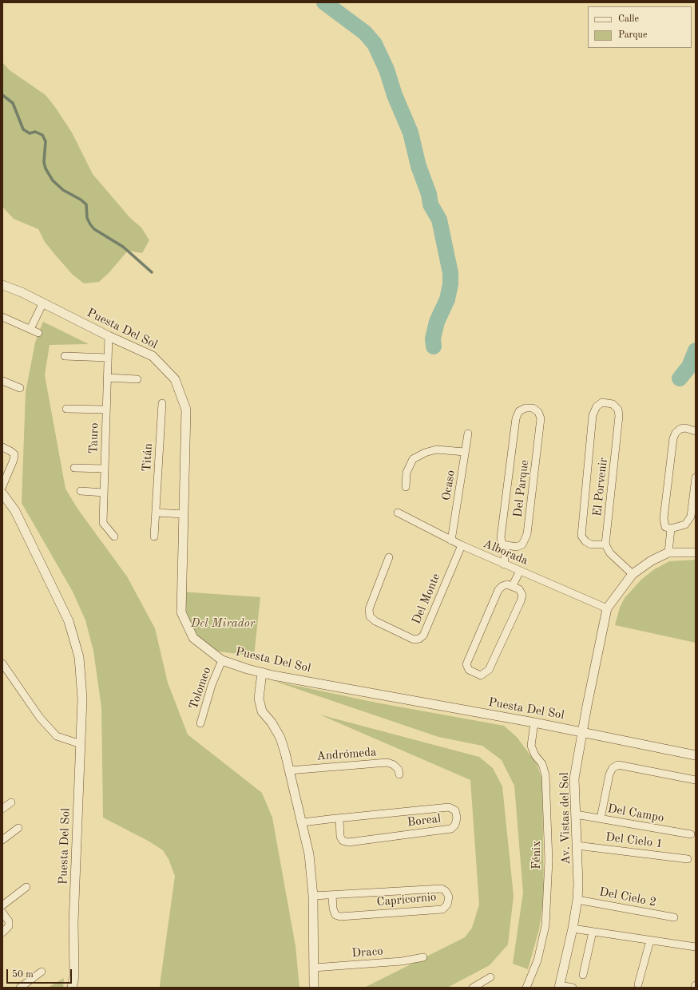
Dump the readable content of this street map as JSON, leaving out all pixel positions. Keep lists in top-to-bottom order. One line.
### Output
{"streets":{"street":["Puesta Del Sol","Tauro","Titán","Ocaso","El Porvenir","Del Parque","Alborada","Del Monte","Tolomeo","Andrómeda","Del Campo","Av. Vistas del Sol","Boreal","Del Cielo 1","Fénix","Del Cielo 2","Capricornio","Draco"]},"crossings":[["Puesta Del Sol","Tauro"],["Puesta Del Sol","Tolomeo"],["Puesta Del Sol","Av. Vistas del Sol"],["Puesta Del Sol","Fénix"],["Ocaso","Alborada"],["Alborada","Del Monte"],["Alborada","Av. Vistas del Sol"],["Del Campo","Av. Vistas del Sol"],["Av. Vistas del Sol","Del Cielo 1"],["Av. Vistas del Sol","Del Cielo 2"]],"parks":["Del Mirador"],"legend":["Calle","Parque"],"scale_bar":"50 m"}
